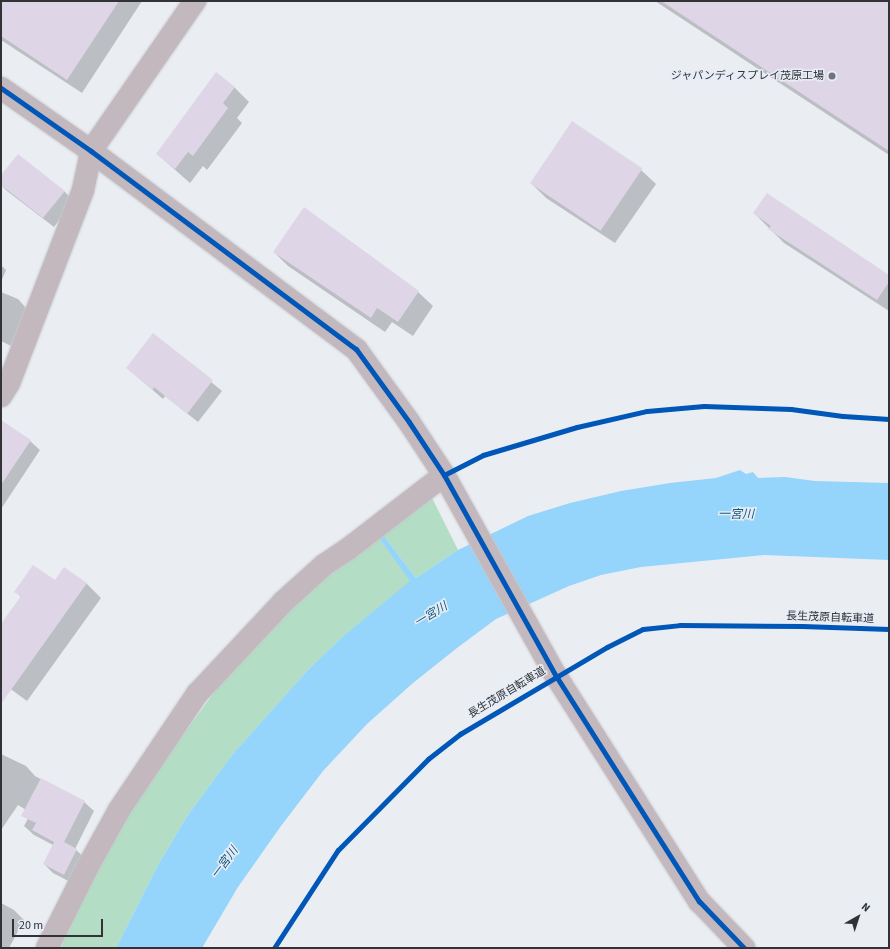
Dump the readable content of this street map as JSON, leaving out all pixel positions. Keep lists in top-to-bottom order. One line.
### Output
{"streets":{"cycle path":["長生茂原自転車道"]},"water":["一宮川"],"places":["ジャパンディスプレイ茂原工場"],"scale_bar":"20 m","north":"top right"}
